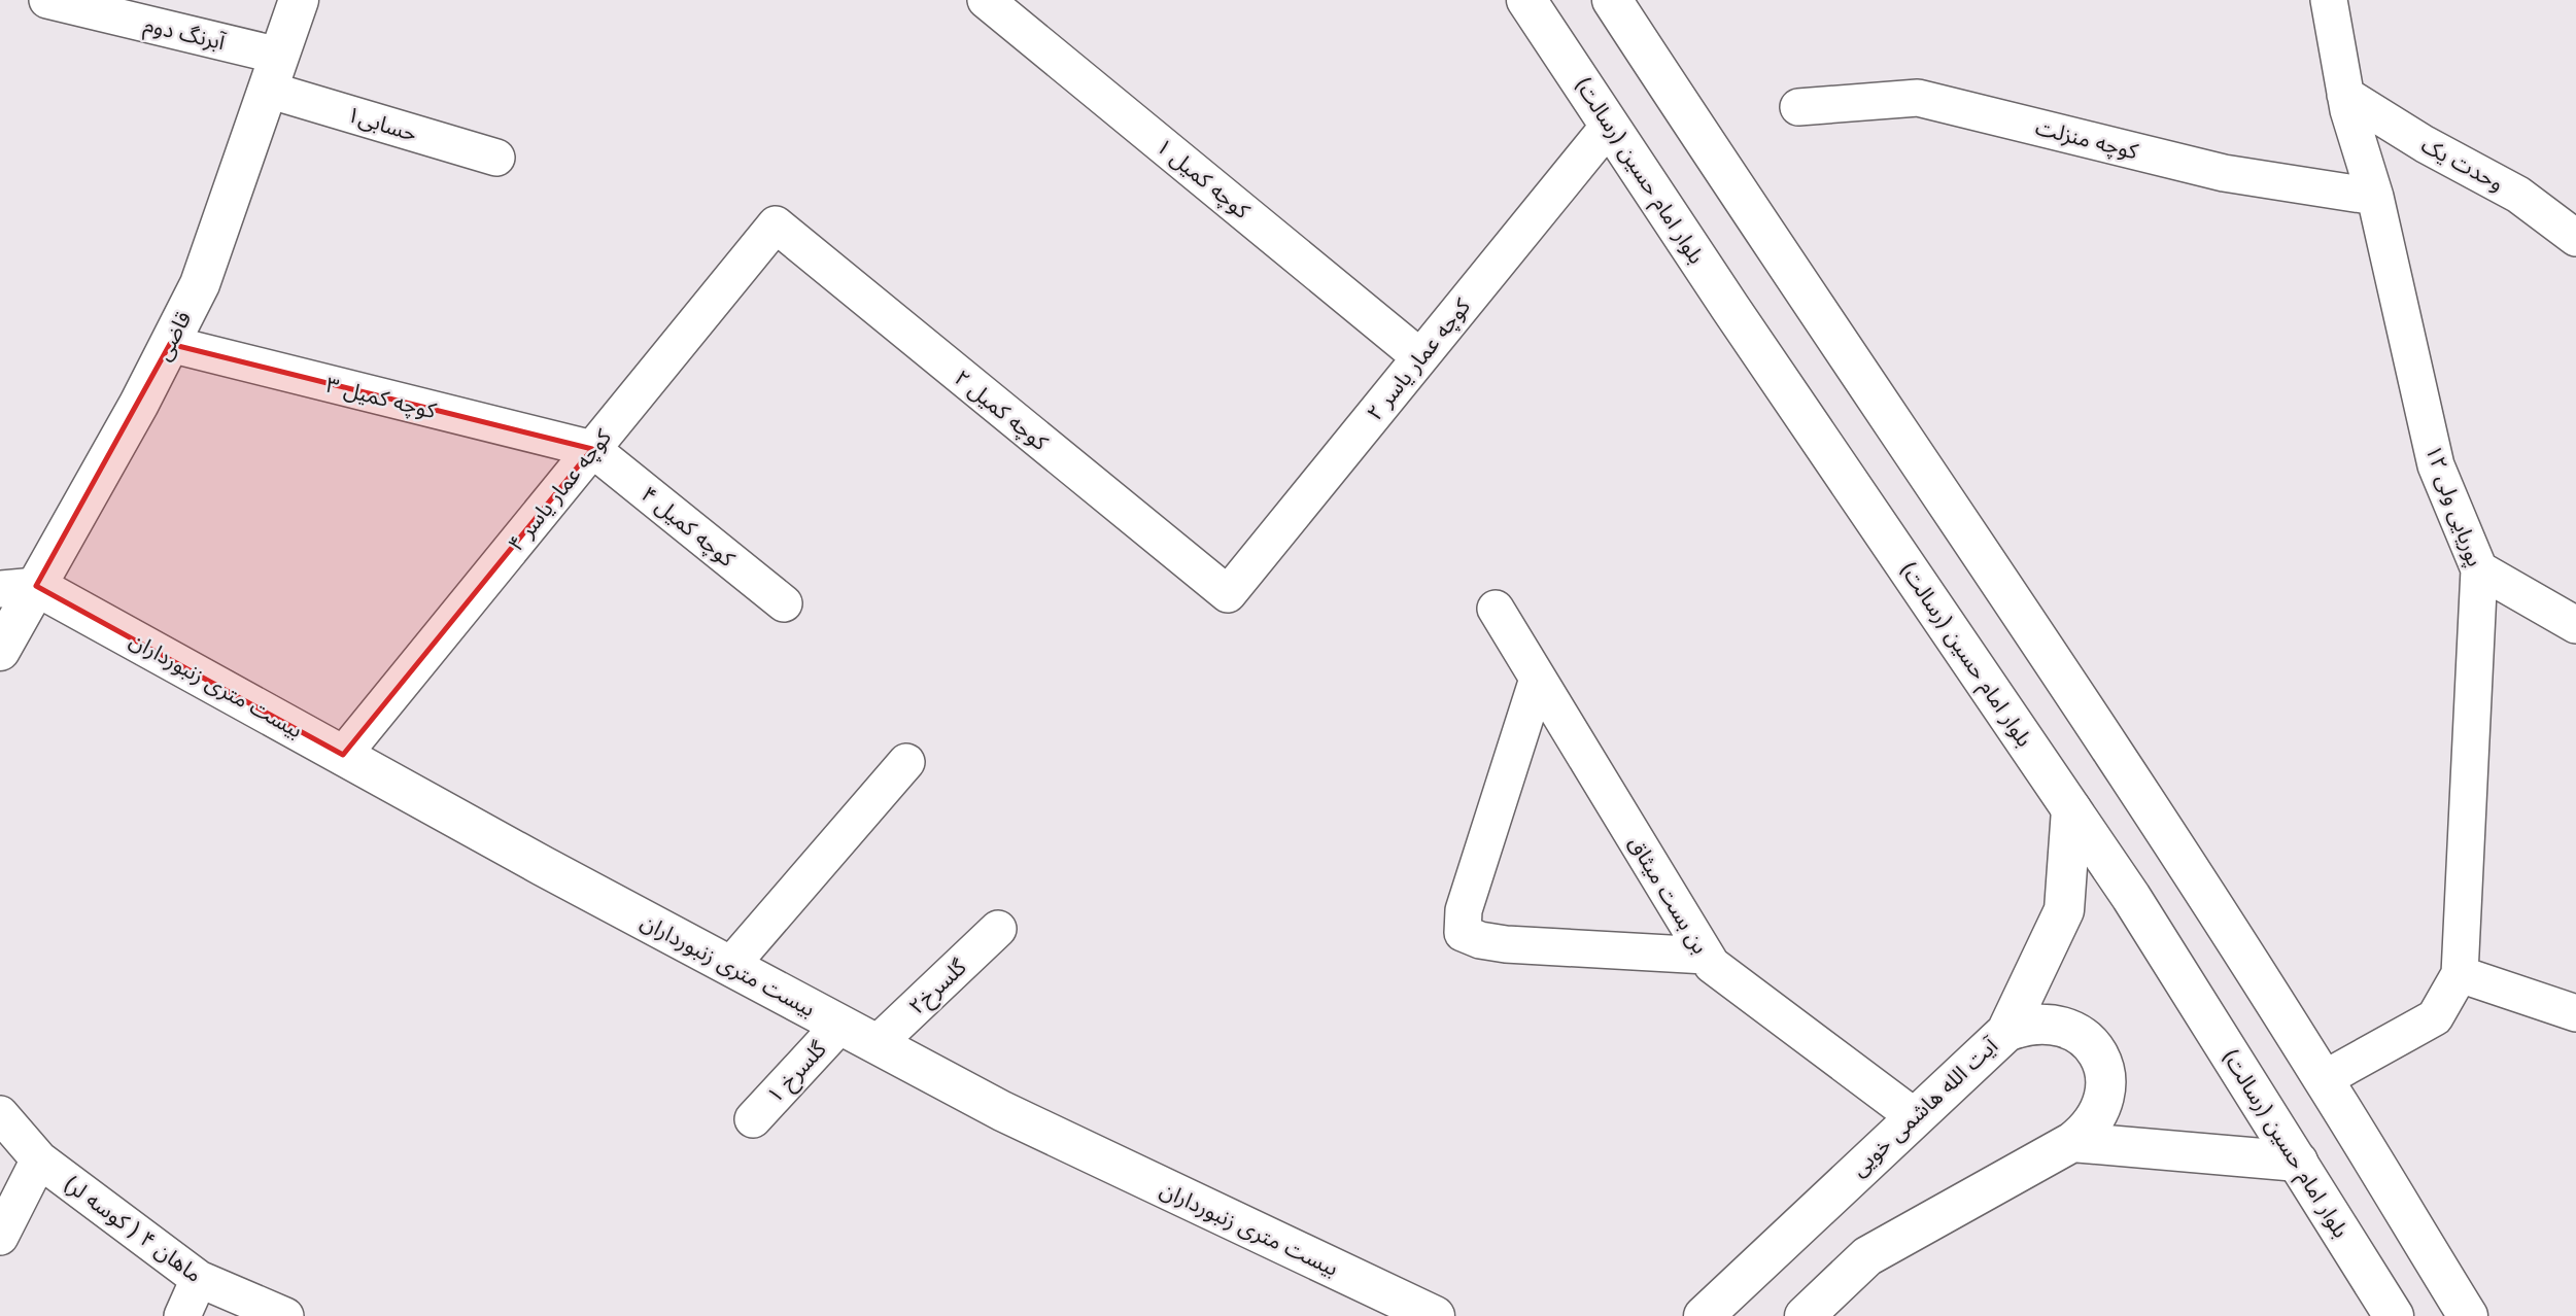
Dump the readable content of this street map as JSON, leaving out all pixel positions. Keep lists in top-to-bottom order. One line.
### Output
{"streets":{"street":["آبرنگ دوم","حسابی۱","کوچه منزلت","وحدت یک","بلوار امام حسین (رسالت)","کوچه کمیل ۱","قاضی","کوچه عمار یاسر ۲","کوچه کمیل ۳","کوچه کمیل ۲","کوچه عمار یاسر ۴","پوریایی ولی ۱۲","کوچه کمیل ۴","بیست متری زنبورداران","بن بست میثاق","گلسرخ۲","گلسرخ ۱","آیت الله هاشمی خویی","ماهان ۴ ( کوسه لر)"]},"crossings":[["آبرنگ دوم","حسابی۱"],["آبرنگ دوم","قاضی"],["حسابی۱","قاضی"],["کوچه منزلت","پوریایی ولی ۱۲"],["وحدت یک","پوریایی ولی ۱۲"],["بلوار امام حسین (رسالت)","کوچه عمار یاسر ۲"],["بلوار امام حسین (رسالت)","آیت الله هاشمی خویی"],["کوچه کمیل ۱","کوچه عمار یاسر ۲"],["قاضی","کوچه کمیل ۳"],["قاضی","بیست متری زنبورداران"],["کوچه عمار یاسر ۲","کوچه کمیل ۲"],["کوچه کمیل ۳","کوچه عمار یاسر ۴"],["کوچه کمیل ۳","کوچه کمیل ۴"],["کوچه کمیل ۲","کوچه عمار یاسر ۴"],["کوچه عمار یاسر ۴","کوچه کمیل ۴"],["کوچه عمار یاسر ۴","بیست متری زنبورداران"],["بیست متری زنبورداران","گلسرخ۲"],["بیست متری زنبورداران","گلسرخ ۱"],["بن بست میثاق","آیت الله هاشمی خویی"]]}
